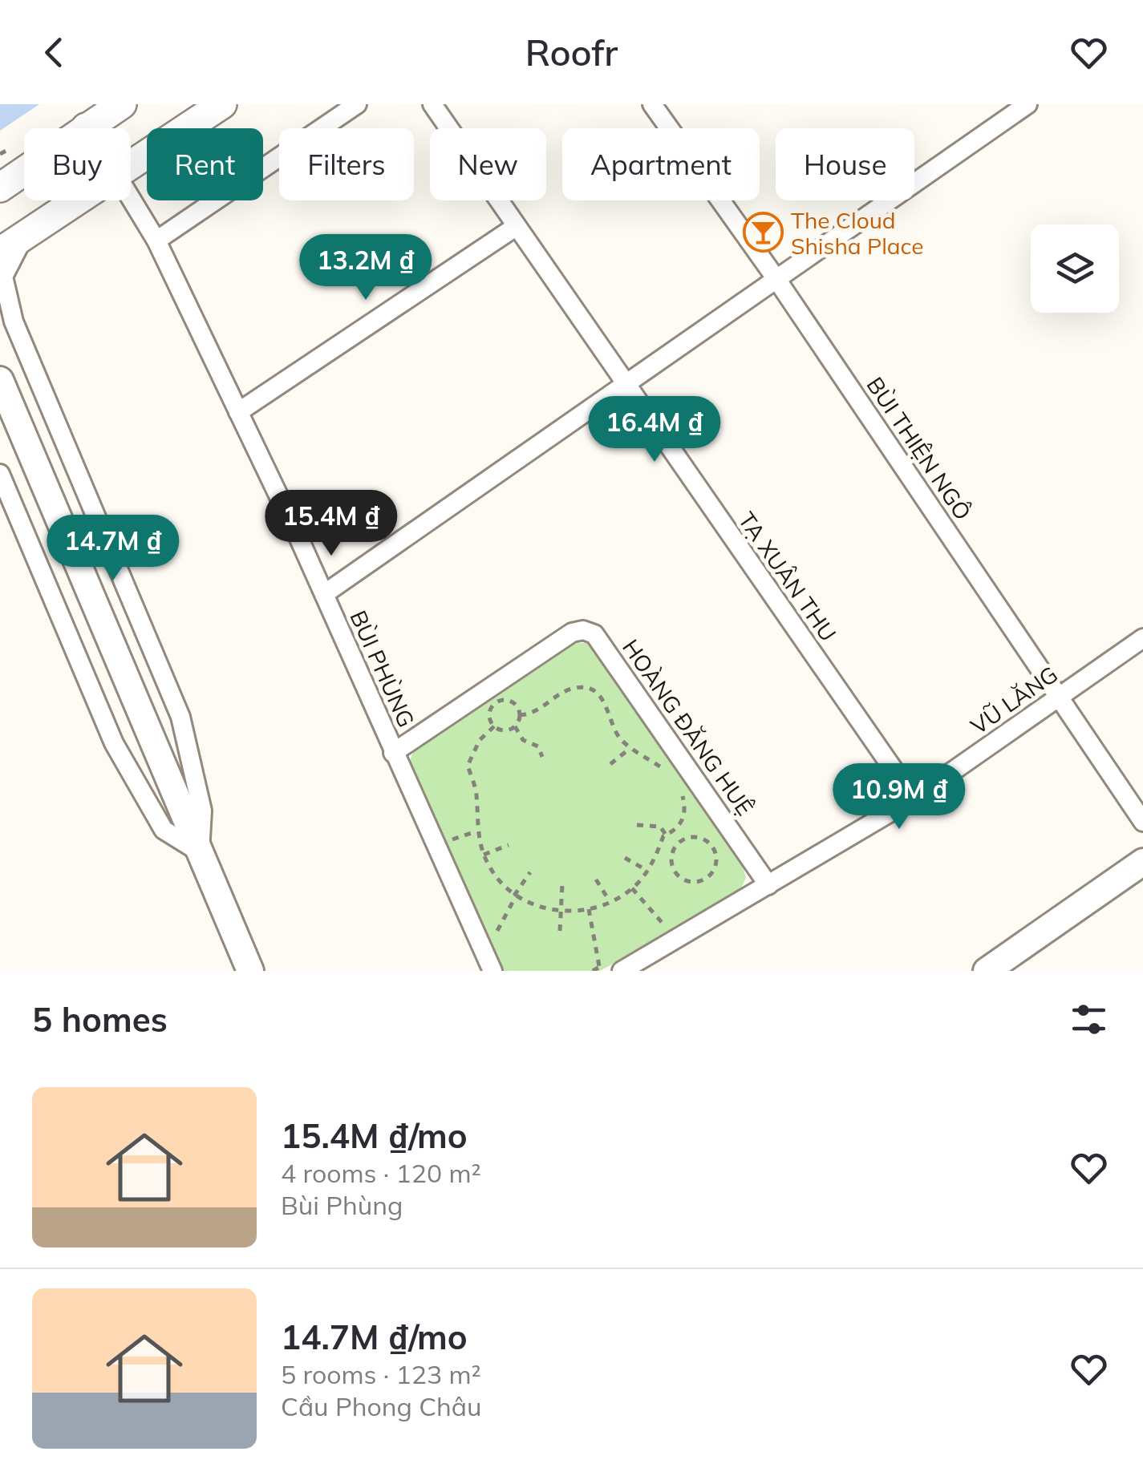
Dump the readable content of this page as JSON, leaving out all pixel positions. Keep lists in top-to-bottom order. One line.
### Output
{"streets":{"street":["BÙI THIỆN NGÔ","TẠ XUÂN THU","BÙI PHÙNG","VŨ LĂNG","HOÀNG ĐĂNG HUỆ"]},"crossings":[["BÙI THIỆN NGÔ","VŨ LĂNG"],["TẠ XUÂN THU","VŨ LĂNG"],["BÙI PHÙNG","HOÀNG ĐĂNG HUỆ"],["VŨ LĂNG","HOÀNG ĐĂNG HUỆ"]],"places":{"bar":["The Cloud Shisha Place"]},"page":{"header":"Roofr","chip":["Buy","Rent","Filters","New","Apartment","House"],"price":["13.2M ₫","16.4M ₫","15.4M ₫","14.7M ₫","10.9M ₫"],"heading":"5 homes","list":[{"name":"15.4M ₫/mo","note":"4 rooms · 120 m² · Bùi Phùng"},{"name":"14.7M ₫/mo","note":"5 rooms · 123 m² · Cầu Phong Châu"}]}}
